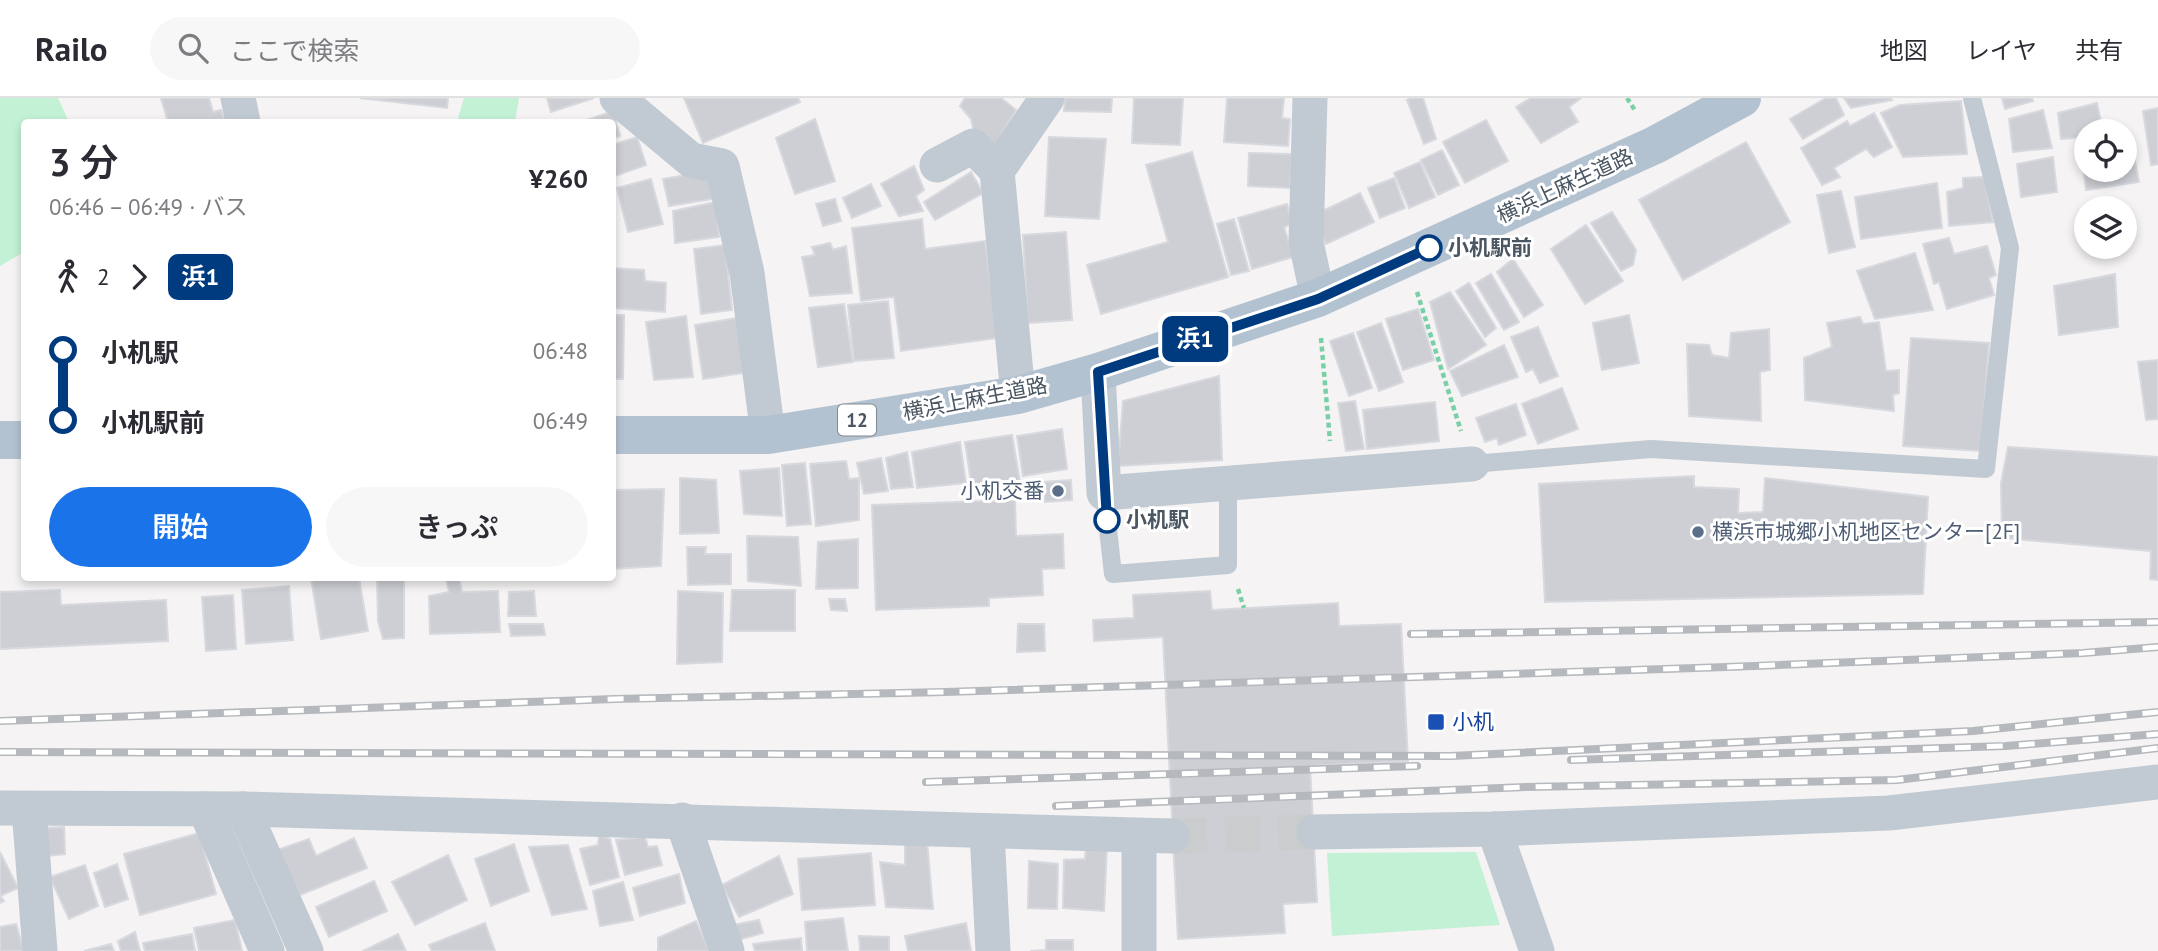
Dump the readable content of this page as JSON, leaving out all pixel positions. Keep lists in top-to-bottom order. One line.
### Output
{"streets":{"main road":["横浜上麻生道路","12"]},"places":{"other":["小机駅前","小机交番","小机駅","横浜市城郷小机地区センター[2F]"],"transit":["小机"]},"lines":["bus line 浜1"],"page":{"header":"Railo","search":"ここで検索","nav":["地図","レイヤ","共有"],"on_map":"浜1","heading":["3 分","06:46 – 06:49 · バス","¥260"],"legs":["2","浜1"],"list":[{"name":"小机駅","value":"06:48"},{"name":"小机駅前","value":"06:49"}],"buttons":["開始","きっぷ"]}}
